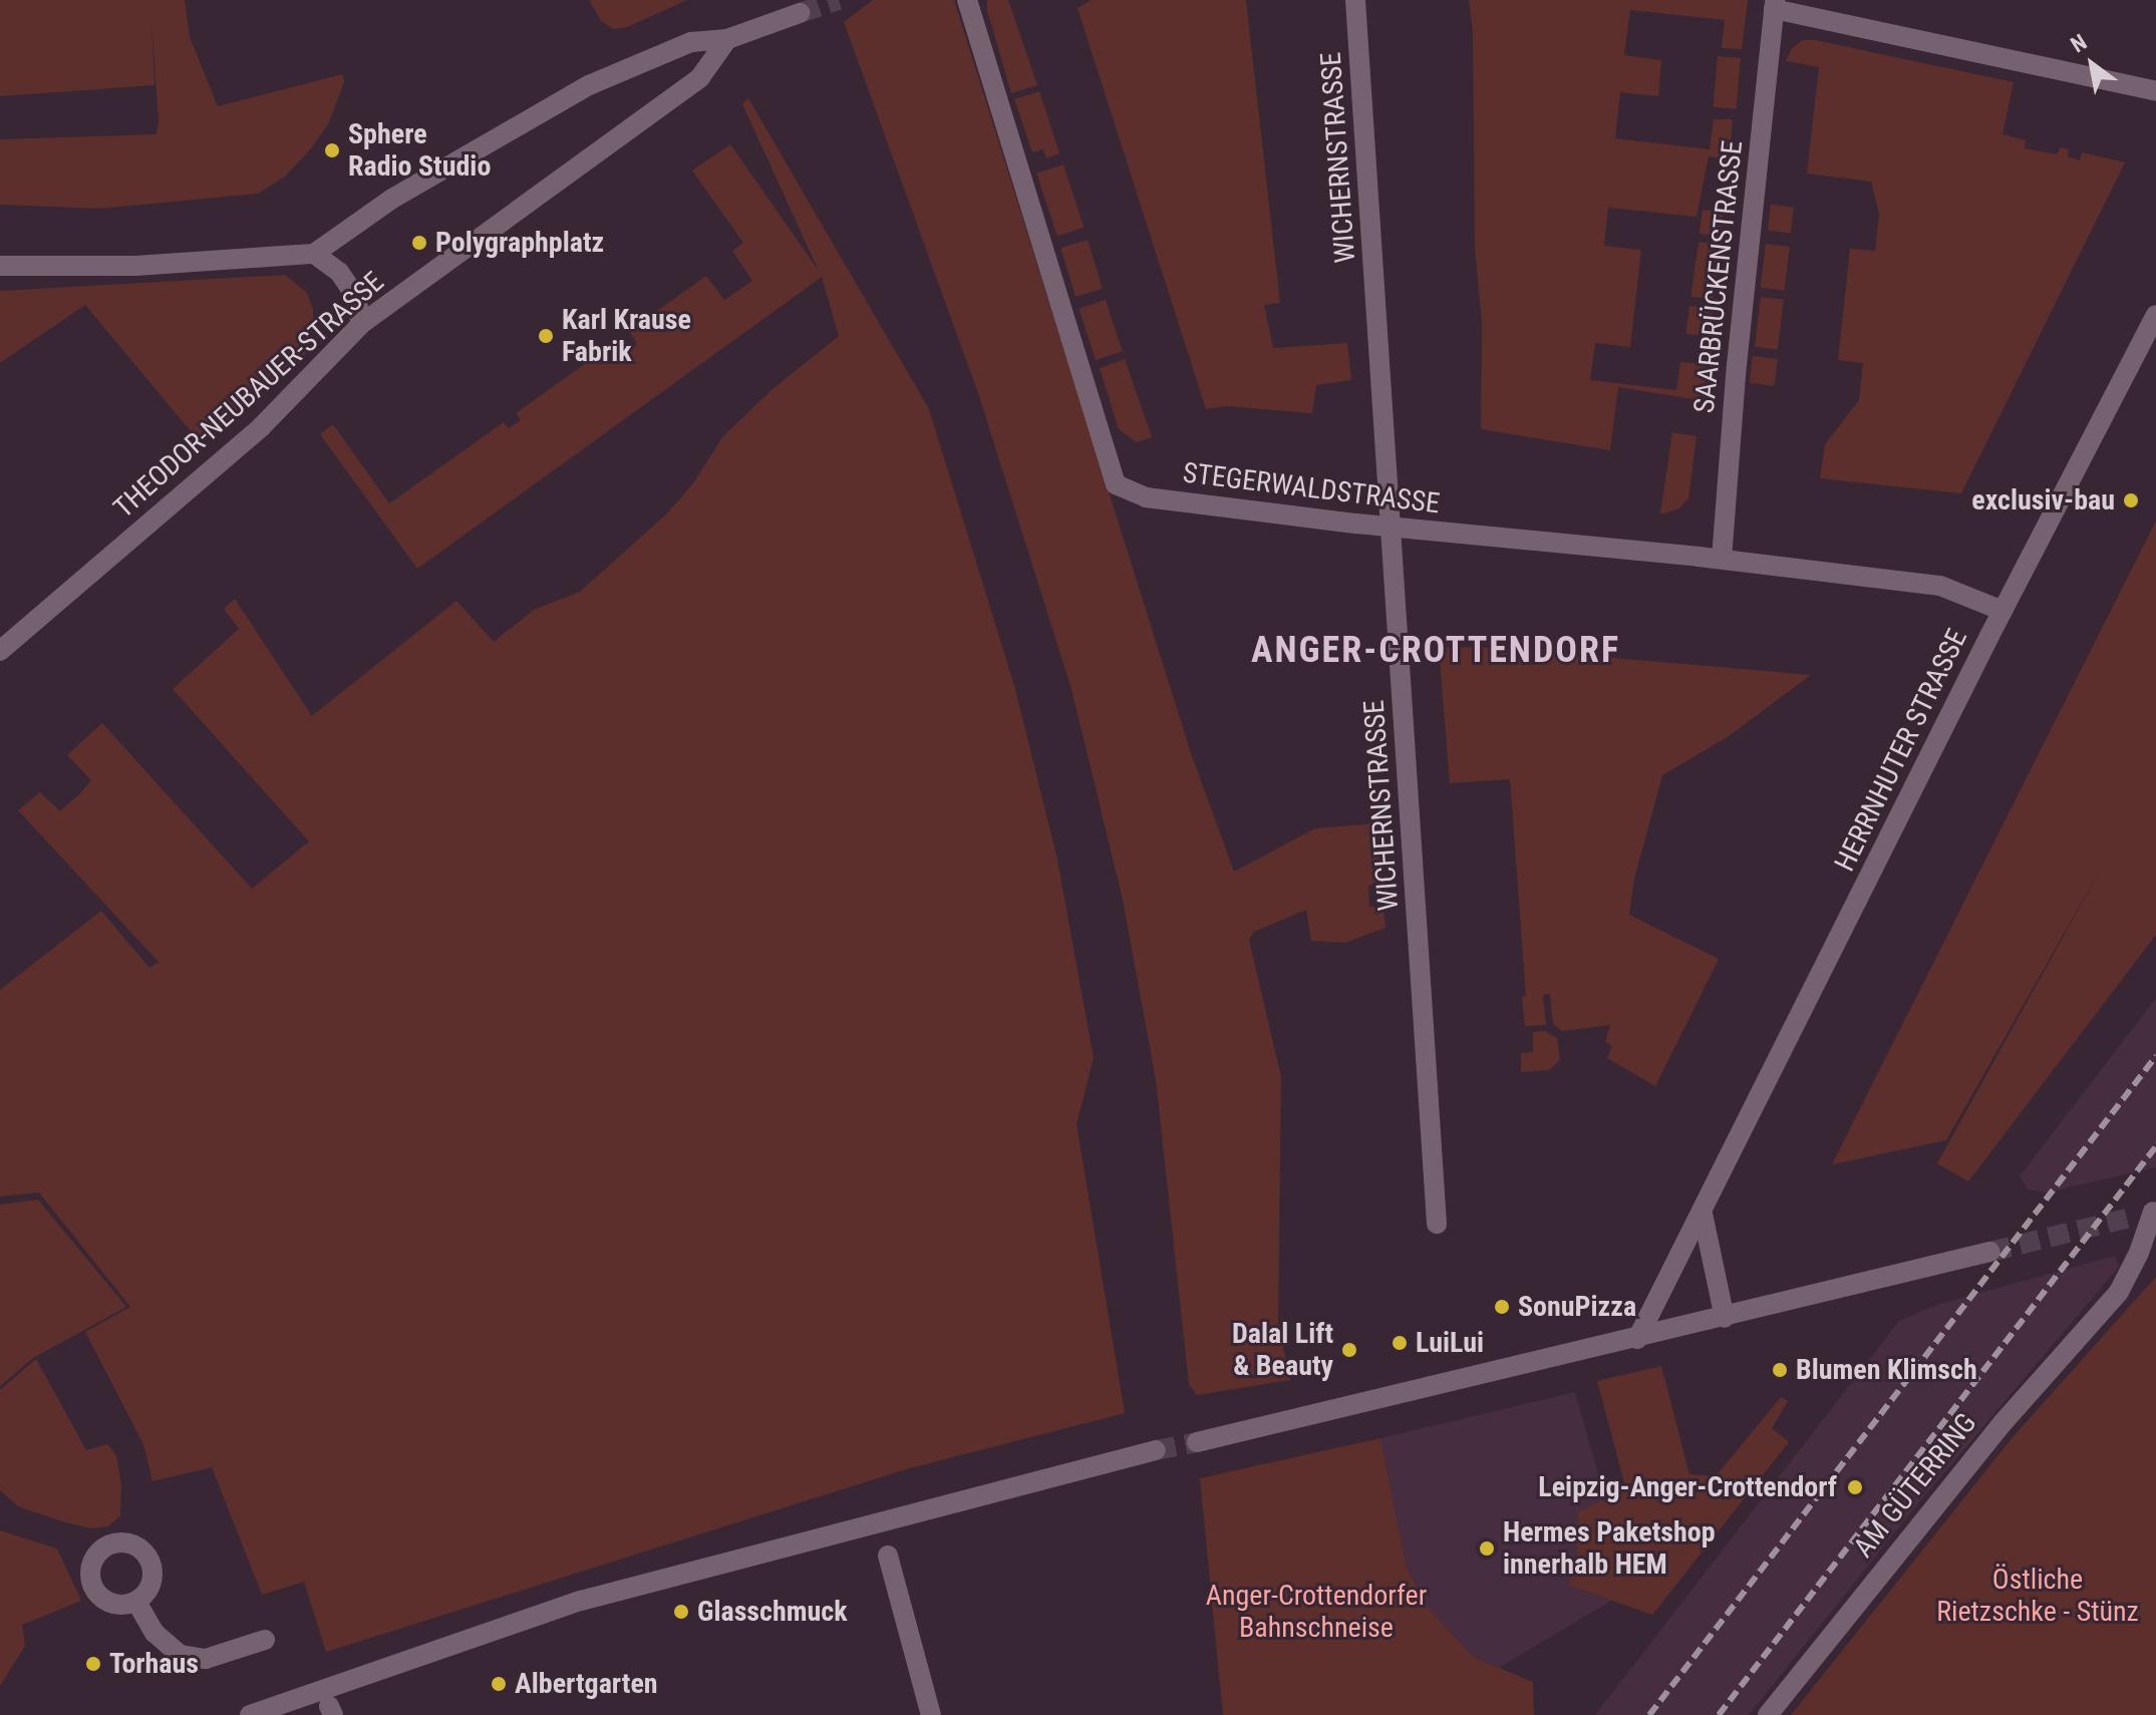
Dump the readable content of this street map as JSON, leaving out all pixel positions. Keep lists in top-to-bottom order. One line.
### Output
{"streets":{"street":["WICHERNSTRASSE","SAARBRÜCKENSTRASSE","THEODOR-NEUBAUER-STRASSE","STEGERWALDSTRASSE","HERRNHUTER STRASSE","AM GÜTERRING"]},"crossings":[["WICHERNSTRASSE","STEGERWALDSTRASSE"],["SAARBRÜCKENSTRASSE","STEGERWALDSTRASSE"],["STEGERWALDSTRASSE","HERRNHUTER STRASSE"]],"districts":["ANGER-CROTTENDORF"],"parks":["Östliche Rietzschke - Stünz","Anger-Crottendorfer Bahnschneise"],"places":["Sphere Radio Studio","Polygraphplatz","Karl Krause Fabrik","exclusiv-bau","SonuPizza","LuiLui","Dalal Lift & Beauty","Blumen Klimsch","Leipzig-Anger-Crottendorf","Hermes Paketshop innerhalb HEM","Glasschmuck","Torhaus","Albertgarten"],"north":"top left"}
